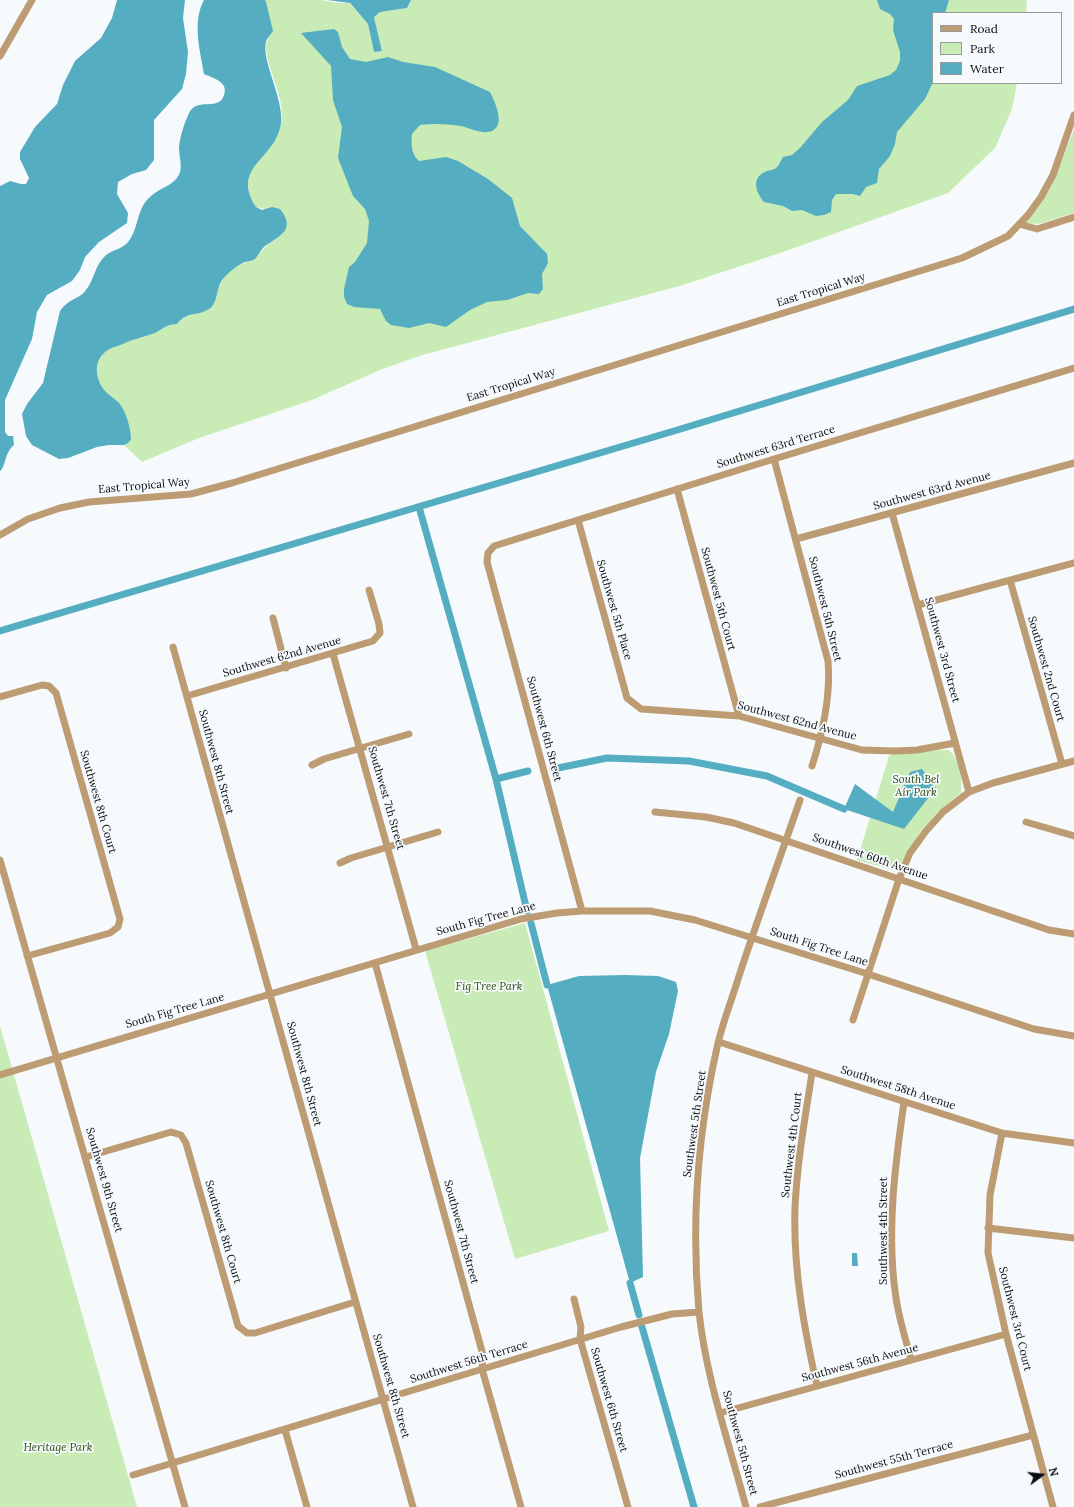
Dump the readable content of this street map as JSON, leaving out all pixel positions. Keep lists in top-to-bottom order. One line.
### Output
{"streets":{"street":["East Tropical Way","Southwest 63rd Terrace","Southwest 63rd Avenue","Southwest 5th Court","Southwest 5th Street","Southwest 5th Place","Southwest 3rd Street","Southwest 62nd Avenue","Southwest 2nd Court","Southwest 6th Street","Southwest 8th Street","Southwest 7th Street","Southwest 8th Court","Southwest 60th Avenue","South Fig Tree Lane","Southwest 58th Avenue","Southwest 4th Court","Southwest 9th Street","Southwest 4th Street","Southwest 3rd Court","Southwest 56th Terrace","Southwest 56th Avenue","Southwest 55th Terrace"]},"crossings":[["Southwest 63rd Terrace","Southwest 5th Court"],["Southwest 63rd Terrace","Southwest 5th Street"],["Southwest 63rd Terrace","Southwest 5th Place"],["Southwest 63rd Terrace","Southwest 6th Street"],["Southwest 63rd Avenue","Southwest 5th Street"],["Southwest 63rd Avenue","Southwest 3rd Street"],["Southwest 5th Court","Southwest 62nd Avenue"],["Southwest 5th Street","Southwest 62nd Avenue"],["Southwest 5th Street","Southwest 60th Avenue"],["Southwest 5th Street","South Fig Tree Lane"],["Southwest 5th Street","Southwest 58th Avenue"],["Southwest 5th Street","Southwest 56th Terrace"],["Southwest 5th Street","Southwest 56th Avenue"],["Southwest 5th Place","Southwest 62nd Avenue"],["Southwest 3rd Street","Southwest 62nd Avenue"],["Southwest 62nd Avenue","Southwest 8th Street"],["Southwest 62nd Avenue","Southwest 7th Street"],["Southwest 6th Street","South Fig Tree Lane"],["Southwest 6th Street","Southwest 56th Terrace"],["Southwest 8th Street","Southwest 8th Court"],["Southwest 8th Street","South Fig Tree Lane"],["Southwest 8th Street","Southwest 56th Terrace"],["Southwest 7th Street","South Fig Tree Lane"],["Southwest 7th Street","Southwest 56th Terrace"],["Southwest 8th Court","Southwest 9th Street"],["South Fig Tree Lane","Southwest 9th Street"],["Southwest 58th Avenue","Southwest 4th Court"],["Southwest 58th Avenue","Southwest 4th Street"],["Southwest 58th Avenue","Southwest 3rd Court"],["Southwest 4th Court","Southwest 56th Avenue"],["Southwest 9th Street","Southwest 56th Terrace"],["Southwest 4th Street","Southwest 56th Avenue"],["Southwest 3rd Court","Southwest 56th Avenue"],["Southwest 3rd Court","Southwest 55th Terrace"]],"parks":["South Bel Air Park","Fig Tree Park","Heritage Park"],"legend":["Road","Park","Water"],"north":"right"}
